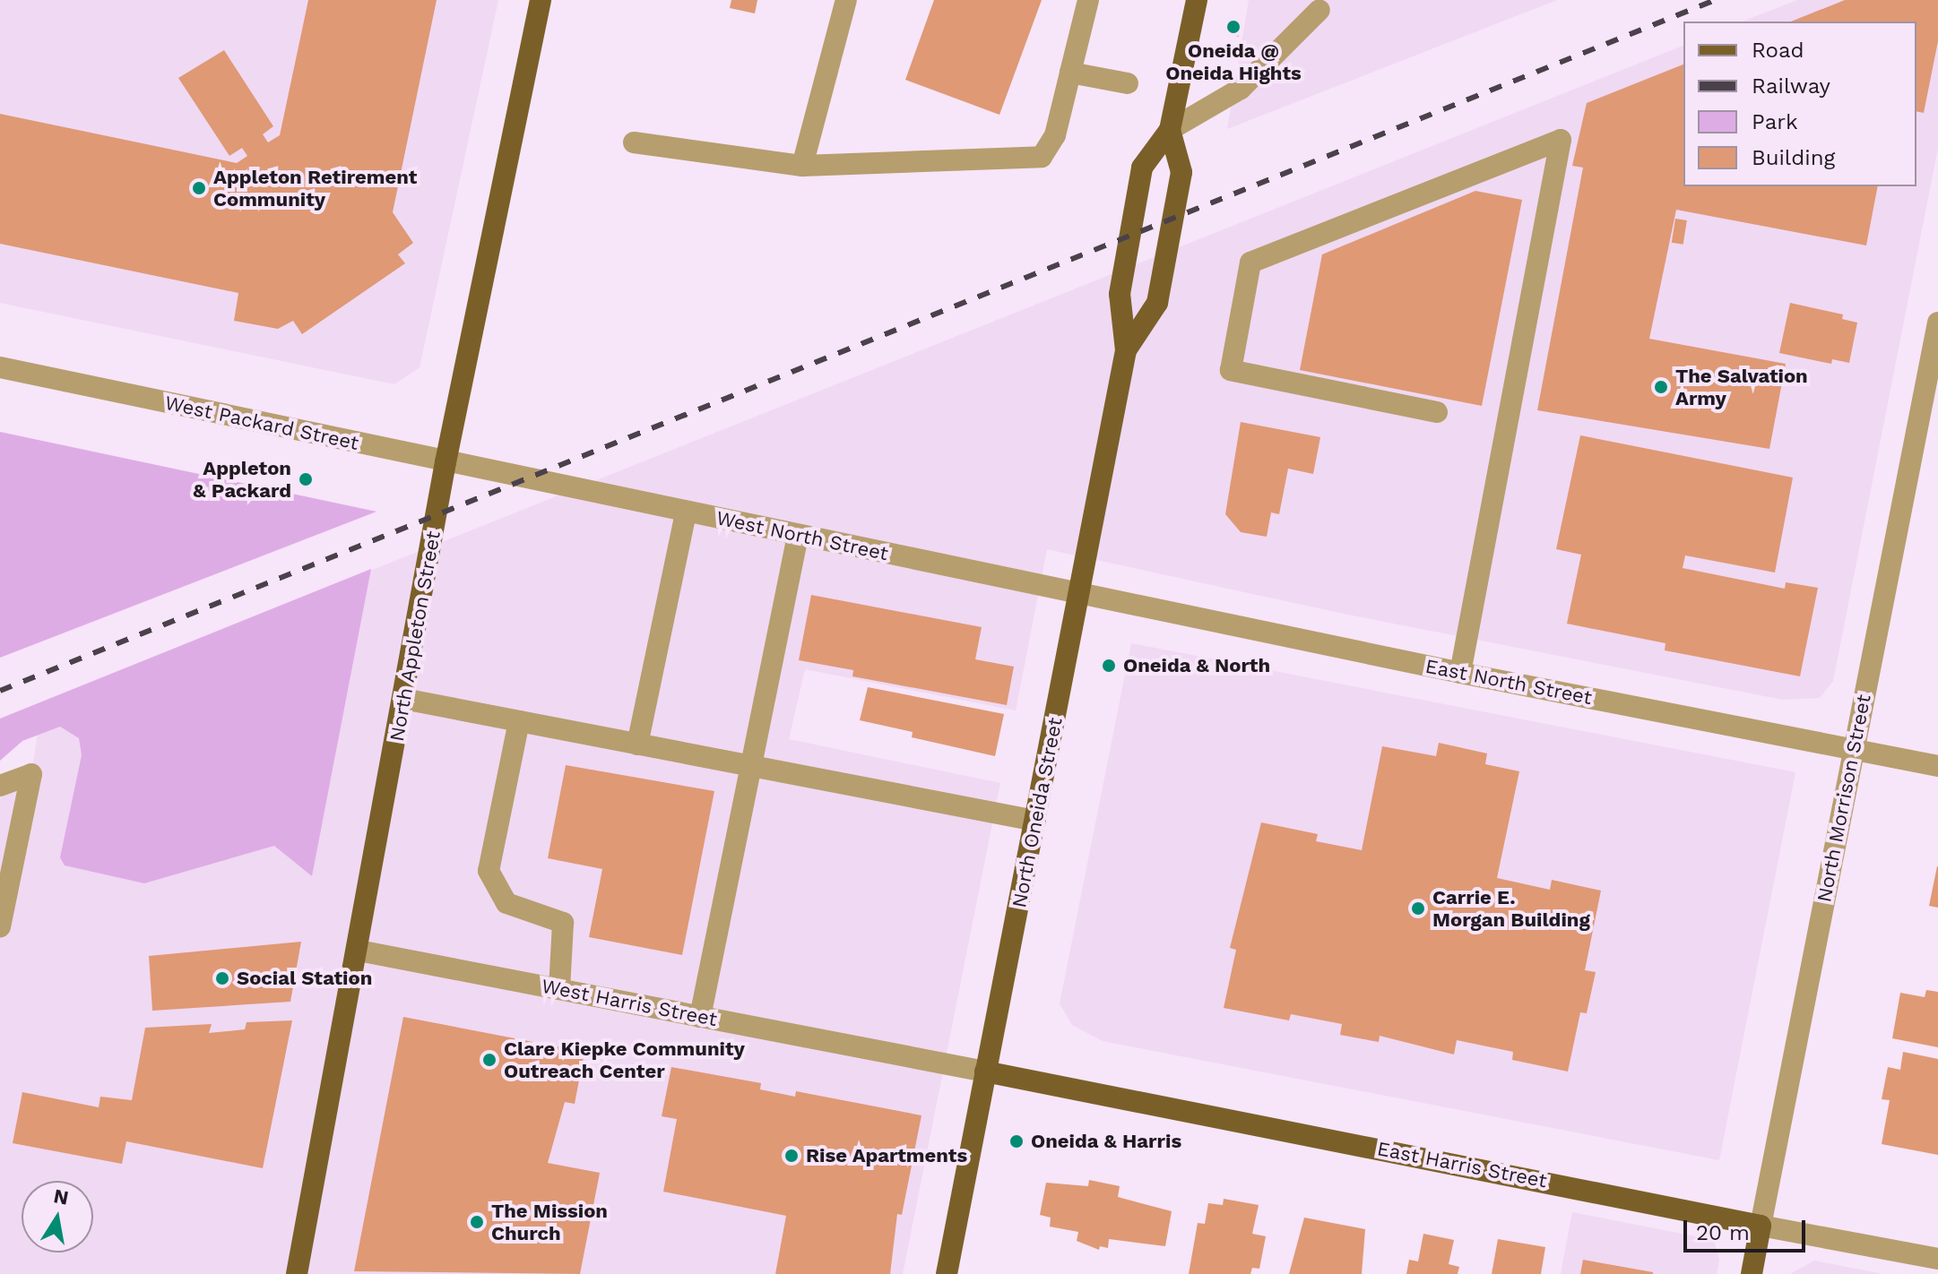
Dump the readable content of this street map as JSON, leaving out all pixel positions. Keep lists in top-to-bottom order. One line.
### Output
{"streets":{"main road":["North Appleton Street","North Morrison Street","North Oneida Street","East Harris Street"],"street":["West Packard Street","West North Street","East North Street","West Harris Street"]},"crossings":[["West Packard Street","West North Street"],["West Packard Street","North Appleton Street"],["West North Street","East North Street"],["West North Street","North Oneida Street"],["North Appleton Street","West Harris Street"],["East North Street","North Morrison Street"],["East North Street","North Oneida Street"],["North Morrison Street","East Harris Street"],["North Oneida Street","West Harris Street"],["North Oneida Street","East Harris Street"],["West Harris Street","East Harris Street"]],"places":["Oneida @ Oneida Hights","Appleton Retirement Community","The Salvation Army","Appleton & Packard","Oneida & North","Carrie E. Morgan Building","Social Station","Clare Kiepke Community Outreach Center","Oneida & Harris","Rise Apartments","The Mission Church"],"legend":["Road","Railway","Park","Building"],"scale_bar":"20 m","north":"top"}
